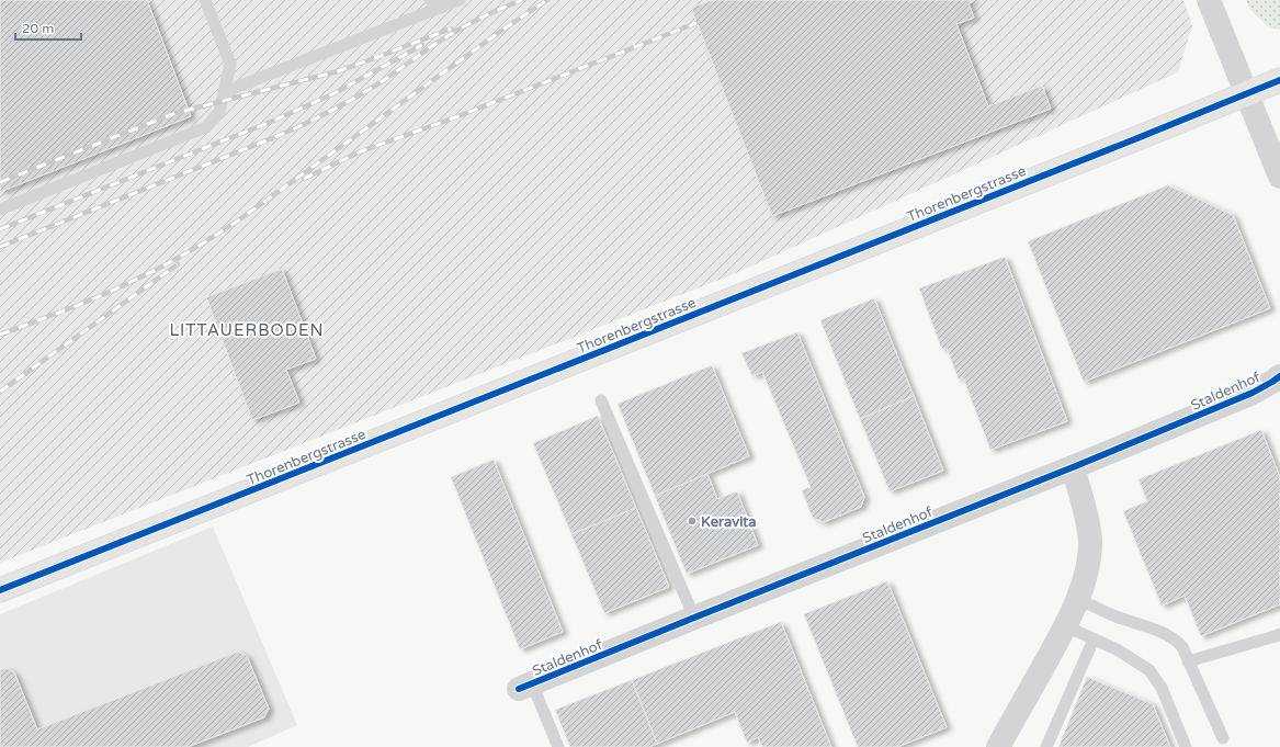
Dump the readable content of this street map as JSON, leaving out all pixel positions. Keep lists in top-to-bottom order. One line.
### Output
{"streets":{"main road":["Thorenbergstrasse"],"street":["Staldenhof"]},"districts":["LITTAUERBODEN"],"places":["Keravita"],"scale_bar":"20 m"}
